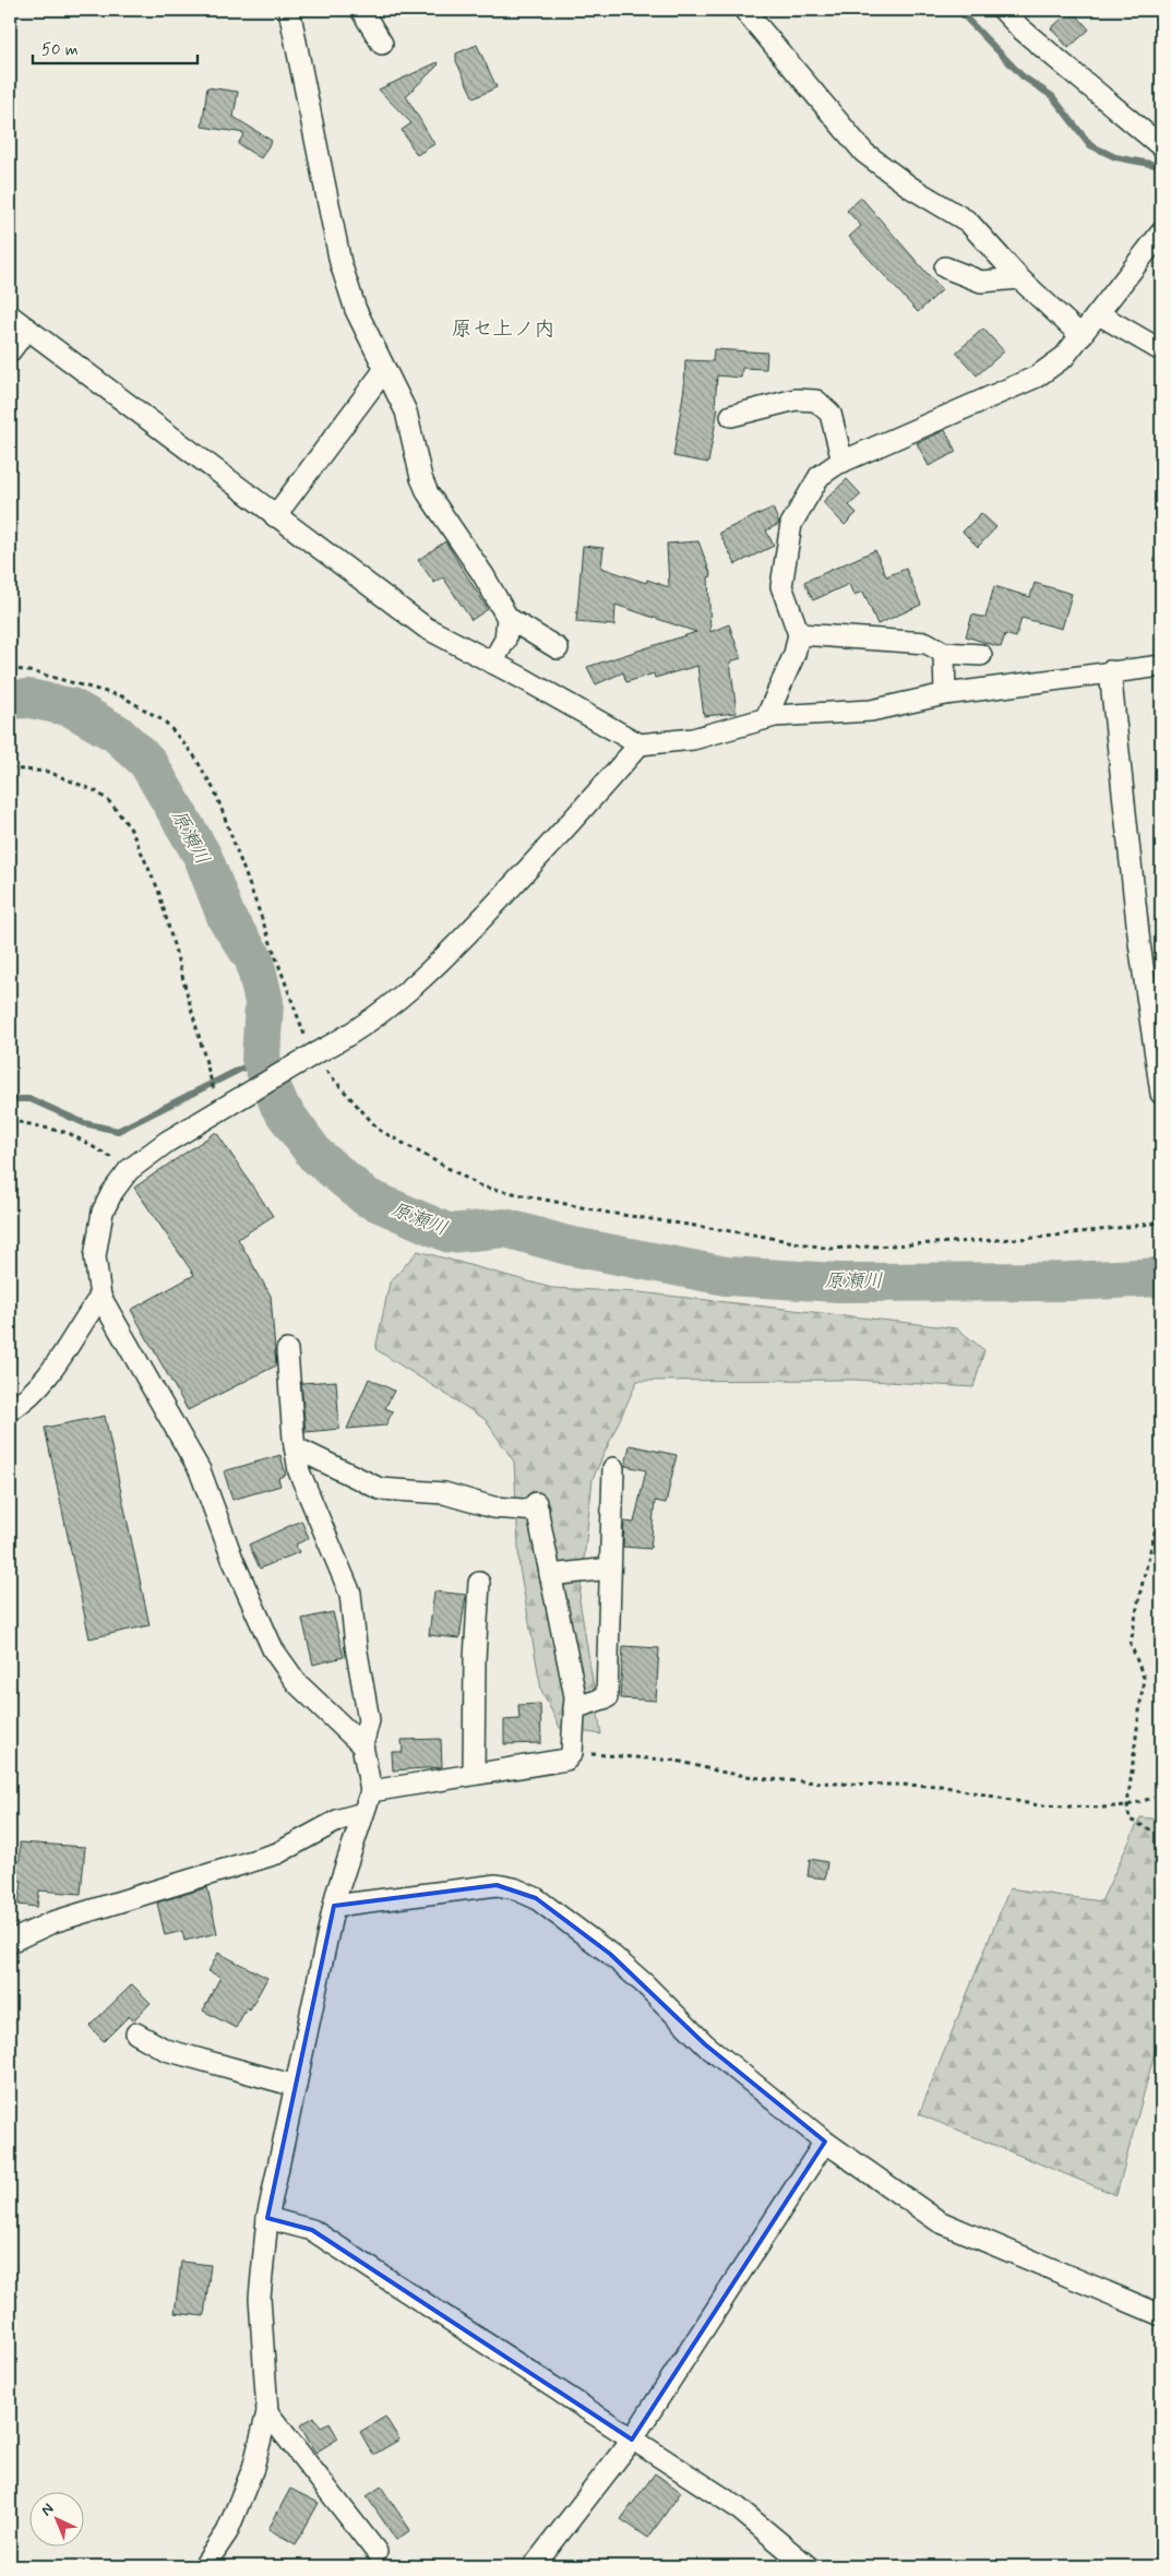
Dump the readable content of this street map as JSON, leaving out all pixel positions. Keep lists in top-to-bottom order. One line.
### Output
{"districts":["原セ上ノ内"],"water":["原瀬川"],"scale_bar":"50 m","north":"top left"}
